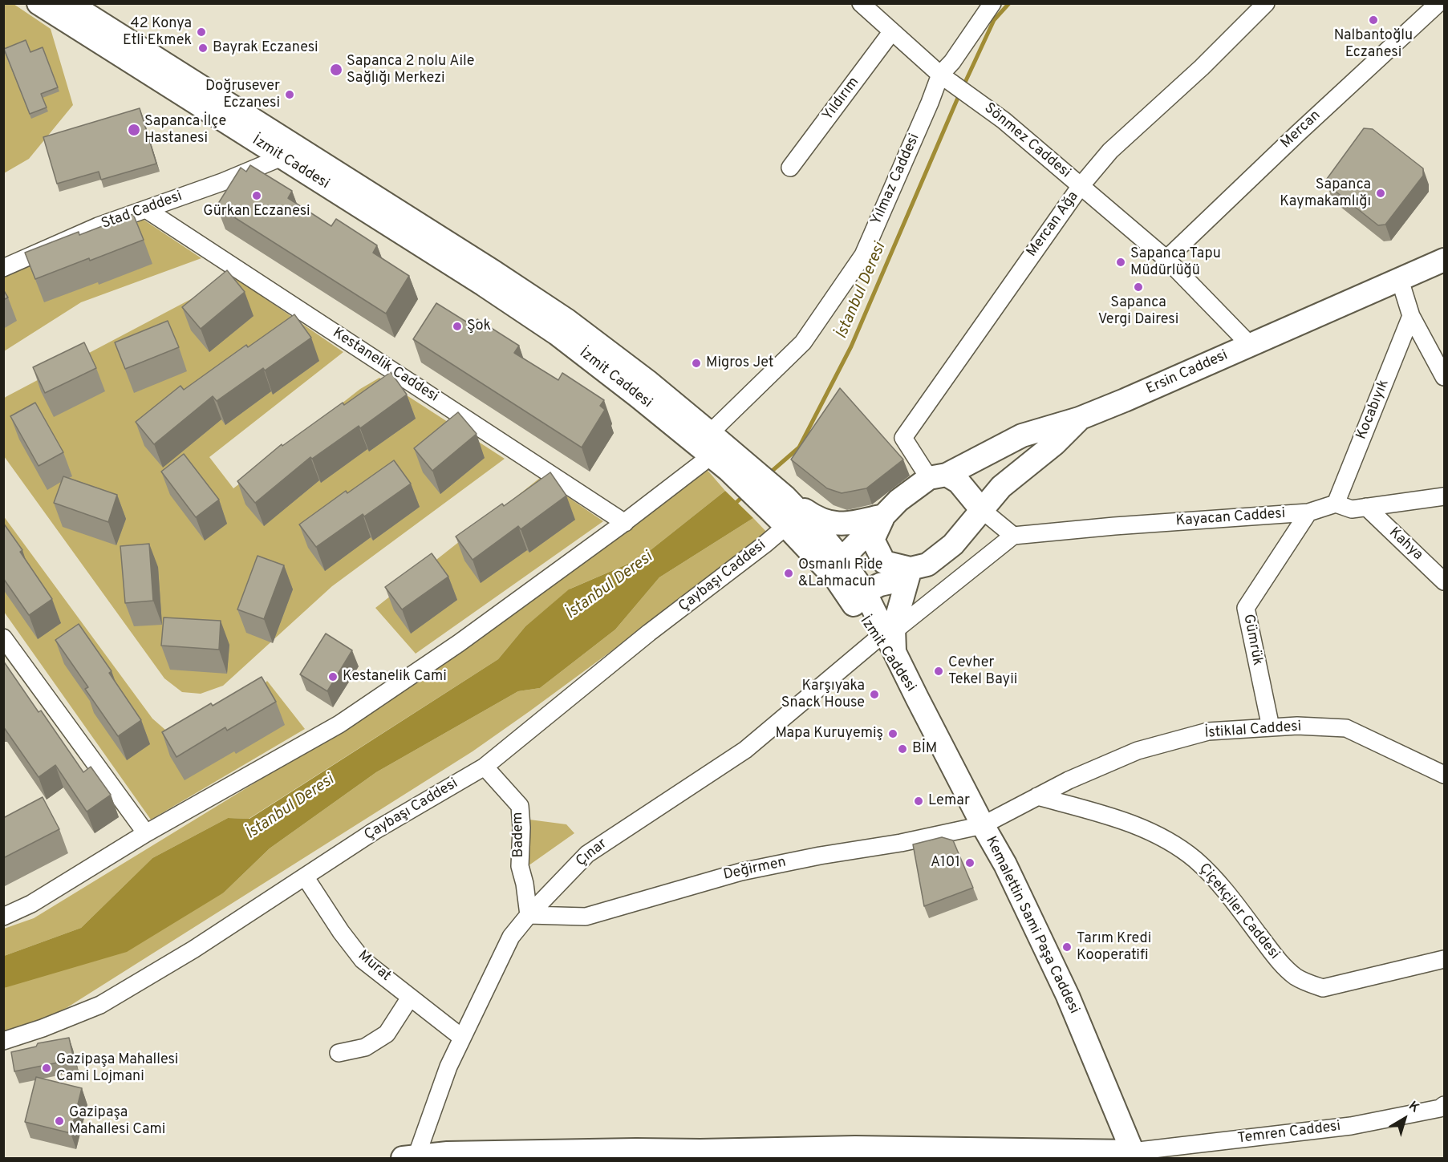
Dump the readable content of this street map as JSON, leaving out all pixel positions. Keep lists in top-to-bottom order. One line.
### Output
{"streets":{"main road":["İzmit Caddesi","Ersin Caddesi","Kemalettin Sami Paşa Caddesi"],"street":["Yıldırım","Mercan","Sönmez Caddesi","Yılmaz Caddesi","Stad Caddesi","Mercan Ağa","Kestanelik Caddesi","Kocabıyık","Kayacan Caddesi","Kahya","Çaybaşı Caddesi","Gümrük","İstiklal Caddesi","Badem","Çınar","Değirmen","Çiçekçiler Caddesi","Murat","Temren Caddesi"]},"crossings":[["Yıldırım","Sönmez Caddesi"],["Mercan","Sönmez Caddesi"],["Sönmez Caddesi","Yılmaz Caddesi"],["Sönmez Caddesi","Mercan Ağa"],["Sönmez Caddesi","Ersin Caddesi"],["İzmit Caddesi","Yılmaz Caddesi"],["İzmit Caddesi","Stad Caddesi"],["İzmit Caddesi","Çaybaşı Caddesi"],["İzmit Caddesi","Çınar"],["İzmit Caddesi","Kemalettin Sami Paşa Caddesi"],["Yılmaz Caddesi","Kestanelik Caddesi"],["Stad Caddesi","Kestanelik Caddesi"],["Mercan Ağa","Ersin Caddesi"],["Kocabıyık","Kayacan Caddesi"],["Kayacan Caddesi","Kahya"],["Kayacan Caddesi","Gümrük"],["Çaybaşı Caddesi","Badem"],["Çaybaşı Caddesi","Murat"],["Gümrük","İstiklal Caddesi"],["İstiklal Caddesi","Değirmen"],["İstiklal Caddesi","Çiçekçiler Caddesi"],["İstiklal Caddesi","Kemalettin Sami Paşa Caddesi"],["Badem","Çınar"],["Badem","Değirmen"],["Çınar","Değirmen"],["Çınar","Murat"],["Değirmen","Kemalettin Sami Paşa Caddesi"],["Kemalettin Sami Paşa Caddesi","Temren Caddesi"]],"water":["İstanbul Deresi"],"places":["Nalbantoğlu Eczanesi","42 Konya Etli Ekmek","Bayrak Eczanesi","Sapanca 2 nolu Aile Sağlığı Merkezi","Doğrusever Eczanesi","Sapanca İlçe Hastanesi","Sapanca Kaymakamlığı","Gürkan Eczanesi","Sapanca Tapu Müdürlüğü","Sapanca Vergi Dairesi","Şok","Migros Jet","Osmanlı Pide &Lahmacun","Cevher Tekel Bayii","Kestanelik Cami","Karşıyaka Snack House","Mapa Kuruyemiş","BİM","Lemar","A101","Tarım Kredi Kooperatifi","Gazipaşa Mahallesi Cami Lojmani","Gazipaşa Mahallesi Cami"],"north":"top right"}
